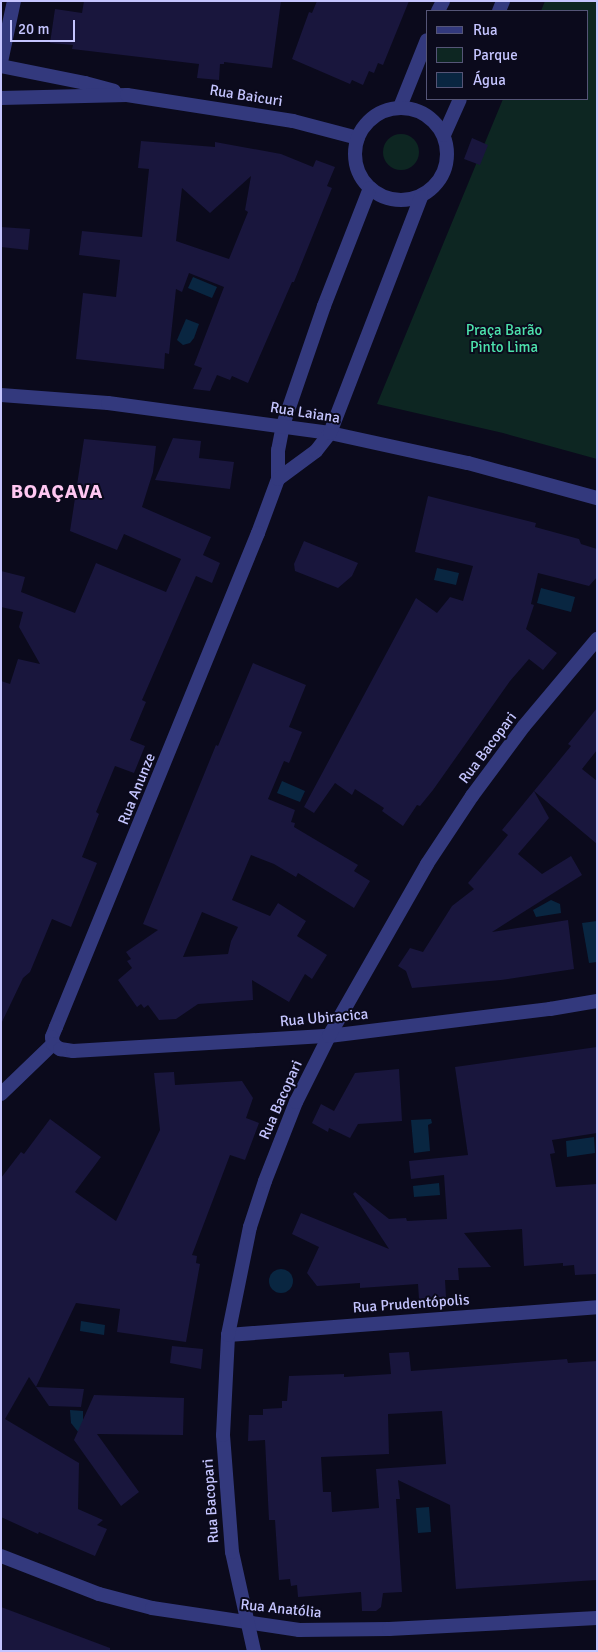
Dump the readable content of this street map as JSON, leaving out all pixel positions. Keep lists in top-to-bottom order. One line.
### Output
{"streets":{"street":["Rua Baicuri","Rua Laiana","Rua Bacopari","Rua Anunze","Rua Ubiracica","Rua Prudentópolis","Rua Anatólia"]},"crossings":[["Rua Laiana","Rua Anunze"],["Rua Bacopari","Rua Ubiracica"],["Rua Bacopari","Rua Prudentópolis"],["Rua Bacopari","Rua Anatólia"],["Rua Anunze","Rua Ubiracica"]],"districts":["BOAÇAVA"],"parks":["Praça Barão Pinto Lima"],"legend":["Rua","Parque","Água"],"scale_bar":"20 m"}
